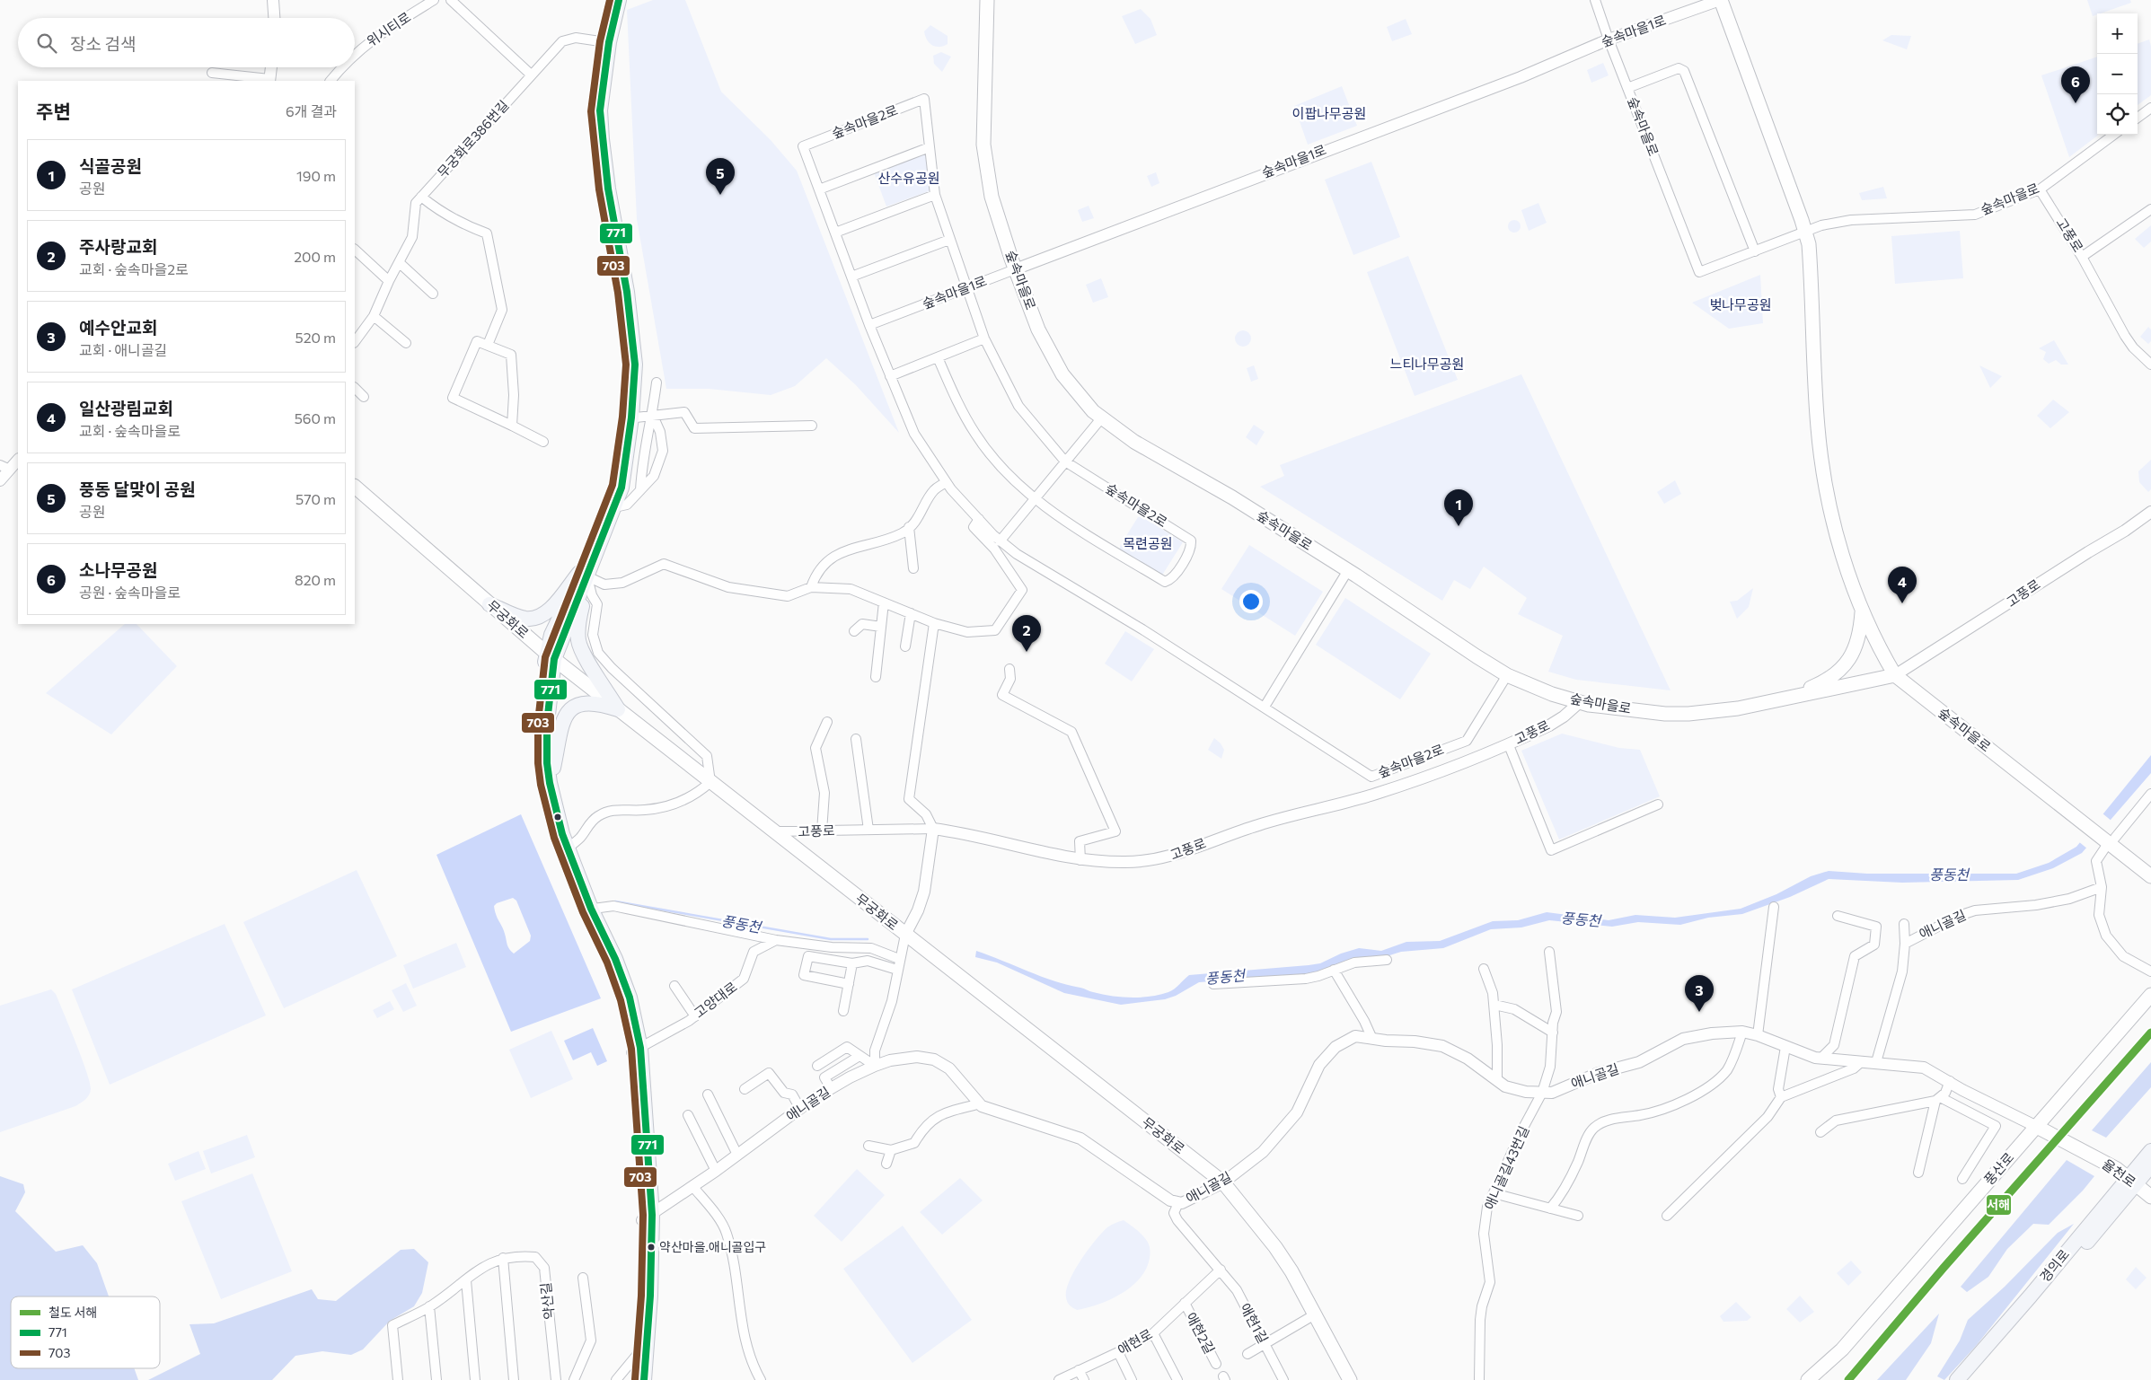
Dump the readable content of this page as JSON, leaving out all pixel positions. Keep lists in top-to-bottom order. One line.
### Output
{"streets":{"main road":["숲속마을로","무궁화로","풍산로","율천로","경의로"],"street":["위시티로","숲속마을1로","숲속마을2로","무궁화로386번길","고풍로","애니골길","고양대로","애니골길43번길","약산길","애현1길","애현2길","애현로"]},"crossings":[["숲속마을1로","숲속마을2로"],["숲속마을1로","숲속마을로"],["숲속마을2로","숲속마을로"],["숲속마을로","고풍로"],["고풍로","무궁화로"],["무궁화로","애니골길"],["애니골길","애니골길43번길"],["애니골길","풍산로"],["애니골길","율천로"],["애니골길","애현1길"],["풍산로","율천로"],["율천로","경의로"],["애현1길","애현로"],["애현2길","애현로"]],"water":["풍동천"],"parks":["이팝나무공원","산수유공원","벚나무공원","느티나무공원","목련공원"],"places":["약산마을.애니골입구"],"lines":["transit line 771","transit line 703","rail line 서해"],"legend":["철도 서해","771","703"],"page":{"map_buttons":["+","−"],"search":"장소 검색","pins":["6","5","1","4","2","3"],"heading":["주변","6개 결과"],"list":[{"mark":"1","name":"식골공원","note":"공원","value":"190 m"},{"mark":"2","name":"주사랑교회","note":"교회 · 숲속마을2로","value":"200 m"},{"mark":"3","name":"예수안교회","note":"교회 · 애니골길","value":"520 m"},{"mark":"4","name":"일산광림교회","note":"교회 · 숲속마을로","value":"560 m"},{"mark":"5","name":"풍동 달맞이 공원","note":"공원","value":"570 m"},{"mark":"6","name":"소나무공원","note":"공원 · 숲속마을로","value":"820 m"}]}}
